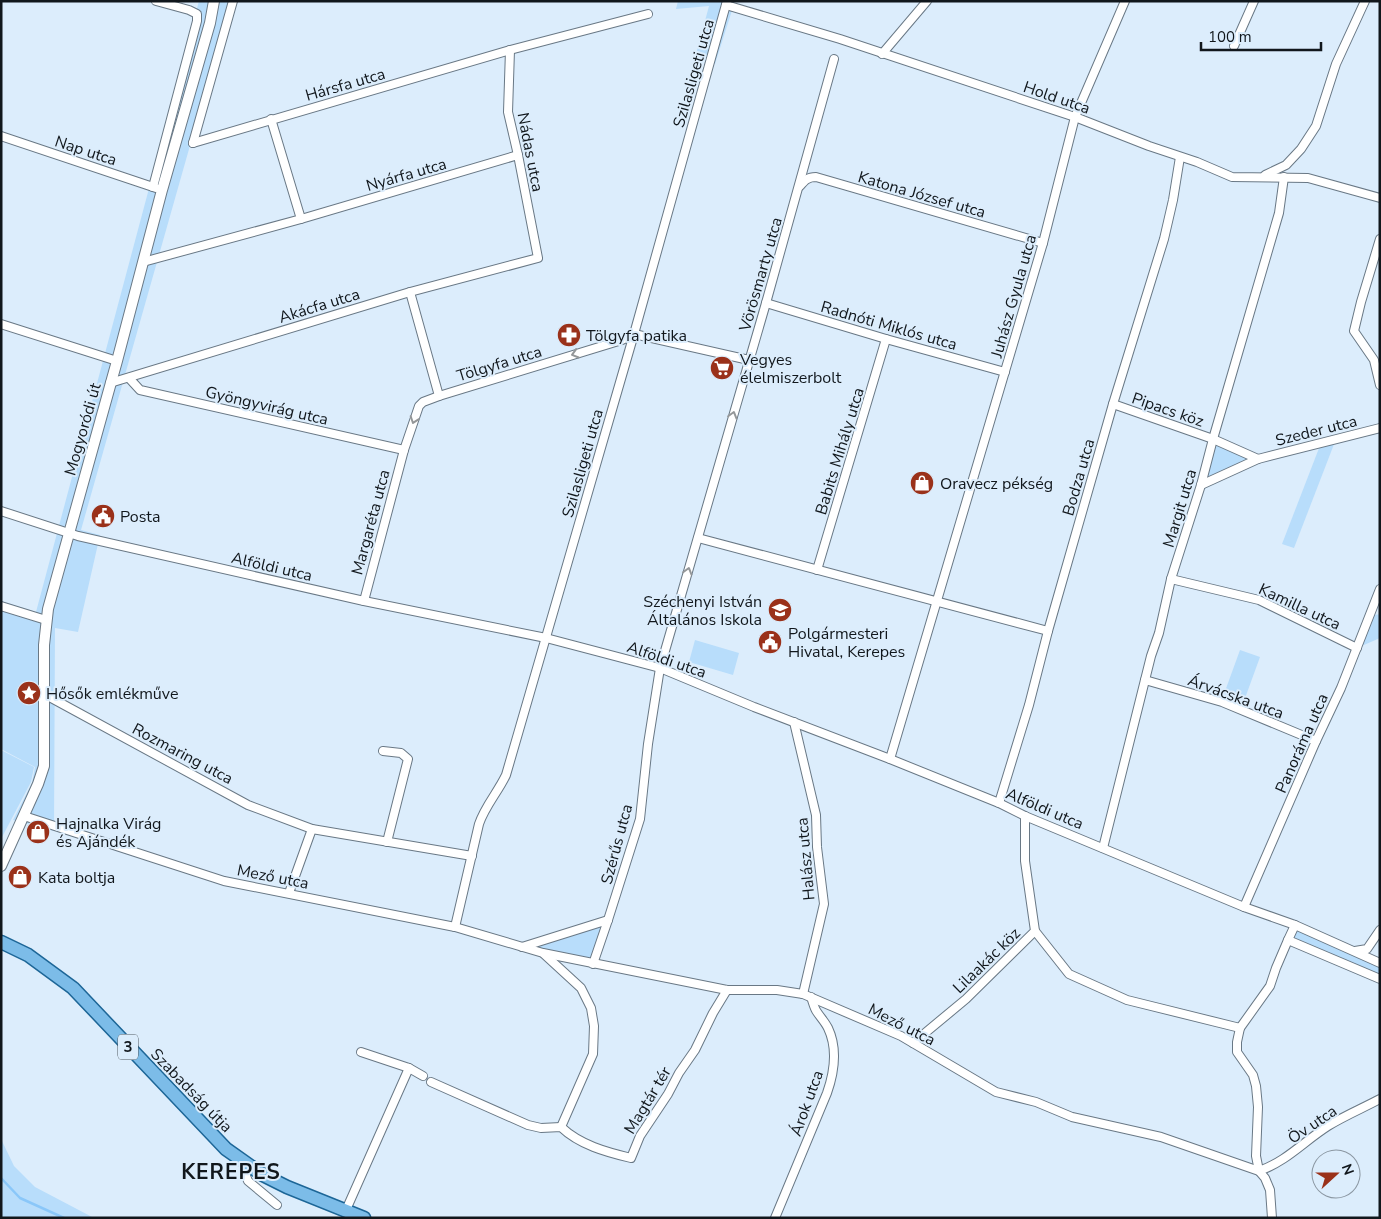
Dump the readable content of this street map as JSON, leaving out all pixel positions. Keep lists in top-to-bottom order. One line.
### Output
{"streets":{"main road":["3","Szabadság útja"],"street":["Szilasligeti utca","Hársfa utca","Hold utca","Nap utca","Nádas utca","Nyárfa utca","Katona József utca","Vörösmarty utca","Juhász Gyula utca","Akácfa utca","Radnóti Miklós utca","Tölgyfa utca","Gyöngyvirág utca","Pipacs köz","Mogyoródi út","Szeder utca","Babits Mihály utca","Bodza utca","Margit utca","Margaréta utca","Alföldi utca","Kamilla utca","Árvácska utca","Panoráma utca","Rozmaring utca","Szérűs utca","Halász utca","Mező utca","Lilaakác köz","Magtár tér","Árok utca","Öv utca"]},"crossings":[["Szilasligeti utca","Hold utca"],["Szilasligeti utca","Tölgyfa utca"],["Szilasligeti utca","Alföldi utca"],["Szilasligeti utca","Rozmaring utca"],["Szilasligeti utca","Mező utca"],["Hársfa utca","Nádas utca"],["Hold utca","Juhász Gyula utca"],["Hold utca","Bodza utca"],["Hold utca","Margit utca"],["Nap utca","Mogyoródi út"],["Nádas utca","Nyárfa utca"],["Nádas utca","Akácfa utca"],["Nyárfa utca","Mogyoródi út"],["Katona József utca","Vörösmarty utca"],["Katona József utca","Juhász Gyula utca"],["Vörösmarty utca","Radnóti Miklós utca"],["Vörösmarty utca","Alföldi utca"],["Vörösmarty utca","Szérűs utca"],["Juhász Gyula utca","Radnóti Miklós utca"],["Juhász Gyula utca","Alföldi utca"],["Akácfa utca","Gyöngyvirág utca"],["Akácfa utca","Mogyoródi út"],["Radnóti Miklós utca","Babits Mihály utca"],["Tölgyfa utca","Gyöngyvirág utca"],["Tölgyfa utca","Margaréta utca"],["Gyöngyvirág utca","Margaréta utca"],["Pipacs köz","Szeder utca"],["Pipacs köz","Bodza utca"],["Pipacs köz","Margit utca"],["Mogyoródi út","Alföldi utca"],["Mogyoródi út","Rozmaring utca"],["Mogyoródi út","Mező utca"],["Szeder utca","Margit utca"],["Bodza utca","Alföldi utca"],["Margit utca","Alföldi utca"],["Margit utca","Kamilla utca"],["Margit utca","Árvácska utca"],["Margaréta utca","Alföldi utca"],["Alföldi utca","Panoráma utca"],["Alföldi utca","Szérűs utca"],["Alföldi utca","Halász utca"],["Alföldi utca","Lilaakác köz"],["Kamilla utca","Panoráma utca"],["Árvácska utca","Panoráma utca"],["Szérűs utca","Mező utca"],["Halász utca","Mező utca"],["Mező utca","Lilaakác köz"],["Mező utca","Magtár tér"],["Mező utca","Árok utca"],["Mező utca","Öv utca"]],"one_way":["Vörösmarty utca","Tölgyfa utca"],"districts":["KEREPES"],"places":{"pharmacy":["Tölgyfa patika"],"supermarket":["Vegyes élelmiszerbolt"],"shop":["Oravecz pékség","Hajnalka Virág és Ajándék","Kata boltja"],"public building":["Posta","Polgármesteri Hivatal, Kerepes"],"school or university":["Széchenyi István Általános Iskola"],"place":["Hősők emlékműve"]},"scale_bar":"100 m","north":"right"}
